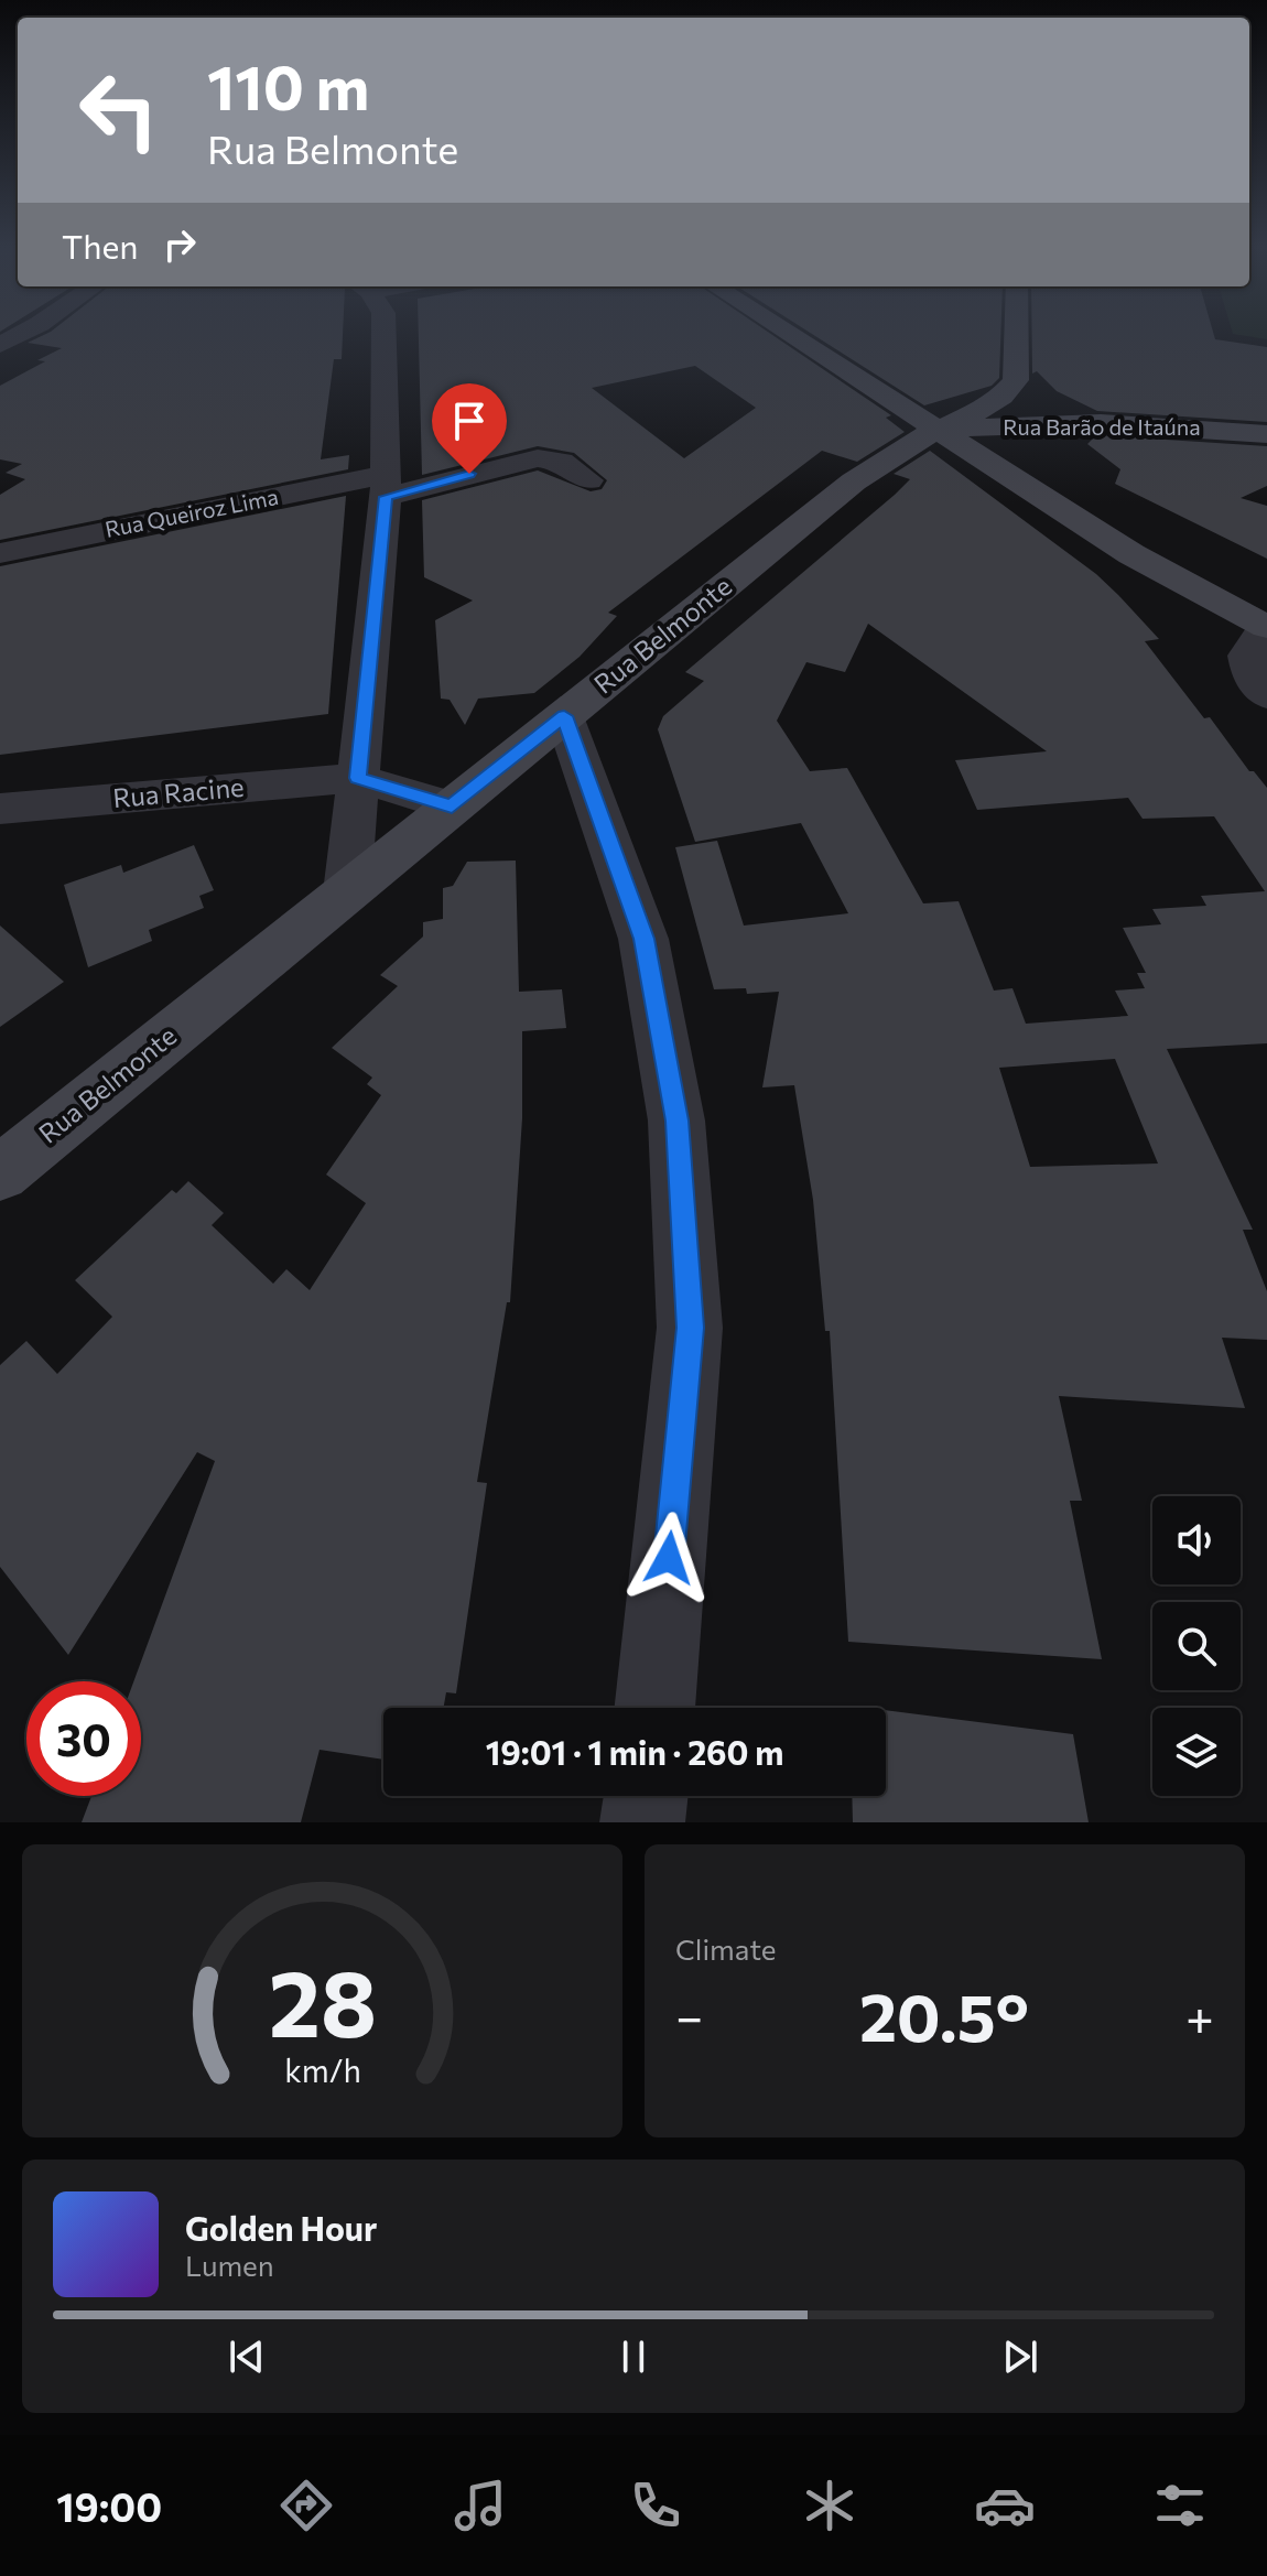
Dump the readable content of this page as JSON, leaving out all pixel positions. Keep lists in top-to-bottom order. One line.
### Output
{"streets":{"main road":["Rua Barão de Itaúna","Rua Belmonte"],"street":["Rua Queiroz Lima","Rua Racine"]},"crossings":[["Rua Barão de Itaúna","Rua Belmonte"]],"page":{"turn":["110 m","Rua Belmonte"],"then":"Then","limit":"30","trip":"19:01 · 1 min · 260 m","tile":"Climate","heat":["−","20.5°","+"],"song":["Golden Hour","Lumen"],"tabs":"19:00","gauge":["28","km/h"]}}
